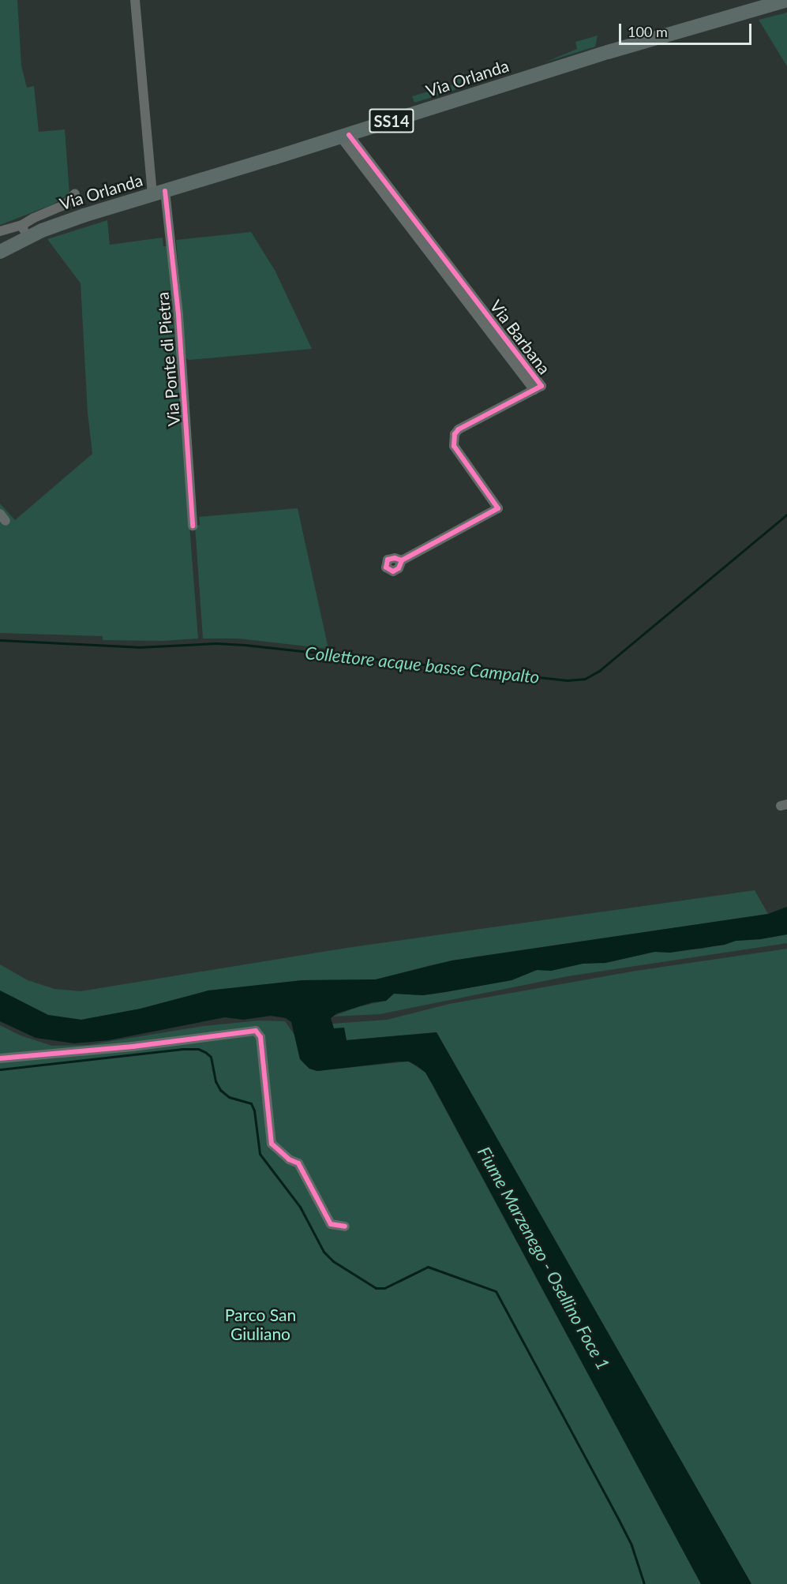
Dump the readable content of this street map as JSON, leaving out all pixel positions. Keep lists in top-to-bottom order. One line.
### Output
{"streets":{"main road":["Via Orlanda","SS14"],"street":["Via Barbana","Via Ponte di Pietra"]},"crossings":[["Via Orlanda","Via Barbana"],["Via Orlanda","Via Ponte di Pietra"]],"water":["Collettore acque basse Campalto","Fiume Marzenego - Osellino Foce 1"],"parks":["Parco San Giuliano"],"scale_bar":"100 m"}
